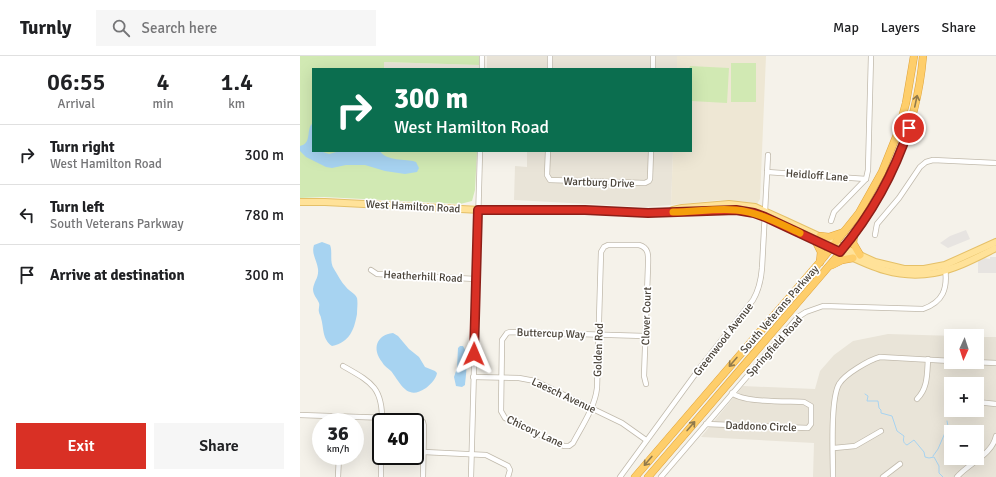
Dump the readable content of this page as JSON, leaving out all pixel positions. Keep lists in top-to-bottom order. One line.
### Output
{"streets":{"highway":["South Veterans Parkway"],"main road":["West Hamilton Road"],"street":["Heidloff Lane","Wartburg Drive","Heatherhill Road","Clover Court","Buttercup Way","Greenwood Avenue","Springfield Road","Golden Rod","Laesch Avenue","Daddono Circle","Chicory Lane"]},"crossings":[["Heidloff Lane","Greenwood Avenue"],["West Hamilton Road","South Veterans Parkway"],["West Hamilton Road","Greenwood Avenue"],["West Hamilton Road","Springfield Road"],["Clover Court","Buttercup Way"],["Clover Court","Golden Rod"],["Buttercup Way","Golden Rod"],["Buttercup Way","Laesch Avenue"],["Buttercup Way","Chicory Lane"],["Greenwood Avenue","Laesch Avenue"],["Springfield Road","Daddono Circle"],["Golden Rod","Laesch Avenue"],["Golden Rod","Chicory Lane"],["Laesch Avenue","Chicory Lane"]],"north":"bottom","page":{"header":"Turnly","search":"Search here","nav":["Map","Layers","Share"],"eta":["06:55","Arrival","4","min","1.4","km"],"turn":["300 m","West Hamilton Road"],"list":[{"name":"Turn right","note":"West Hamilton Road","value":"300 m"},{"name":"Turn left","note":"South Veterans Parkway","value":"780 m"},{"name":"Arrive at destination","value":"300 m"}],"map_buttons":["+","−"],"speed":"36 km/h","limit":"40","buttons":["Exit","Share"]}}
